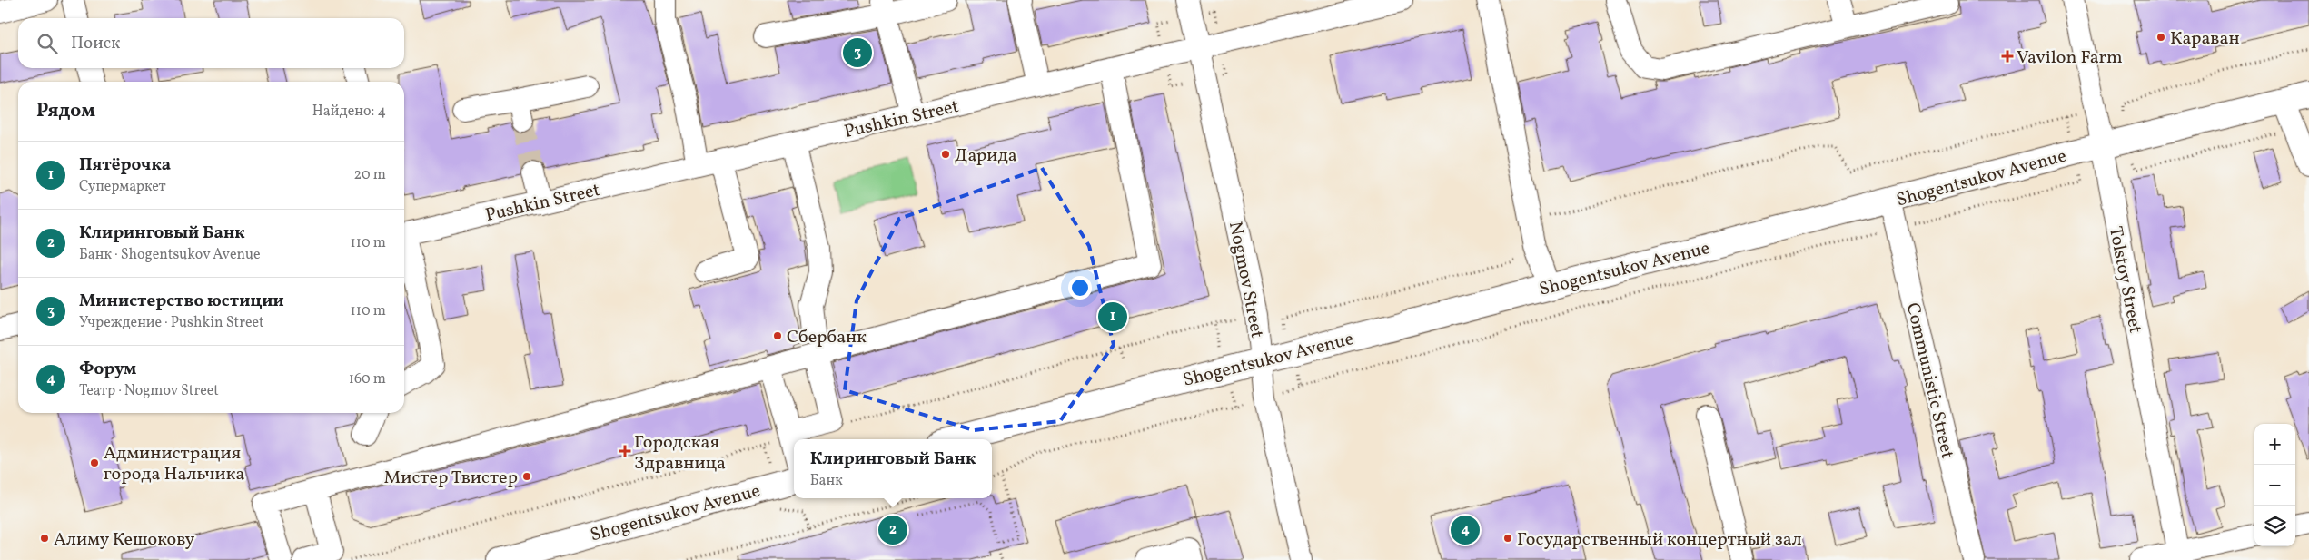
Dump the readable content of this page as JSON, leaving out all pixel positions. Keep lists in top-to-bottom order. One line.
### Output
{"streets":{"main road":["Shogentsukov Avenue"],"street":["Pushkin Street","Nogmov Street","Tolstoy Street","Communistic Street"]},"crossings":[["Pushkin Street","Nogmov Street"],["Shogentsukov Avenue","Nogmov Street"],["Shogentsukov Avenue","Tolstoy Street"],["Shogentsukov Avenue","Communistic Street"]],"places":{"other":["Караван","Дарида","Сбербанк","Администрация города Нальчика","Мистер Твистер","Алиму Кешокову","Государственный концертный зал"],"health":["Vavilon Farm","Городская Здравница"]},"page":{"search":"Поиск","pins":["3","1","2","4"],"heading":["Рядом","Найдено: 4"],"list":[{"mark":"1","name":"Пятёрочка","note":"Супермаркет","value":"20 m"},{"mark":"2","name":"Клиринговый Банк","note":"Банк · Shogentsukov Avenue","value":"110 m"},{"mark":"3","name":"Министерство юстиции","note":"Учреждение · Pushkin Street","value":"110 m"},{"mark":"4","name":"Форум","note":"Театр · Nogmov Street","value":"160 m"}],"map_buttons":["+","−"],"popup":["Клиринговый Банк","Банк"]}}
